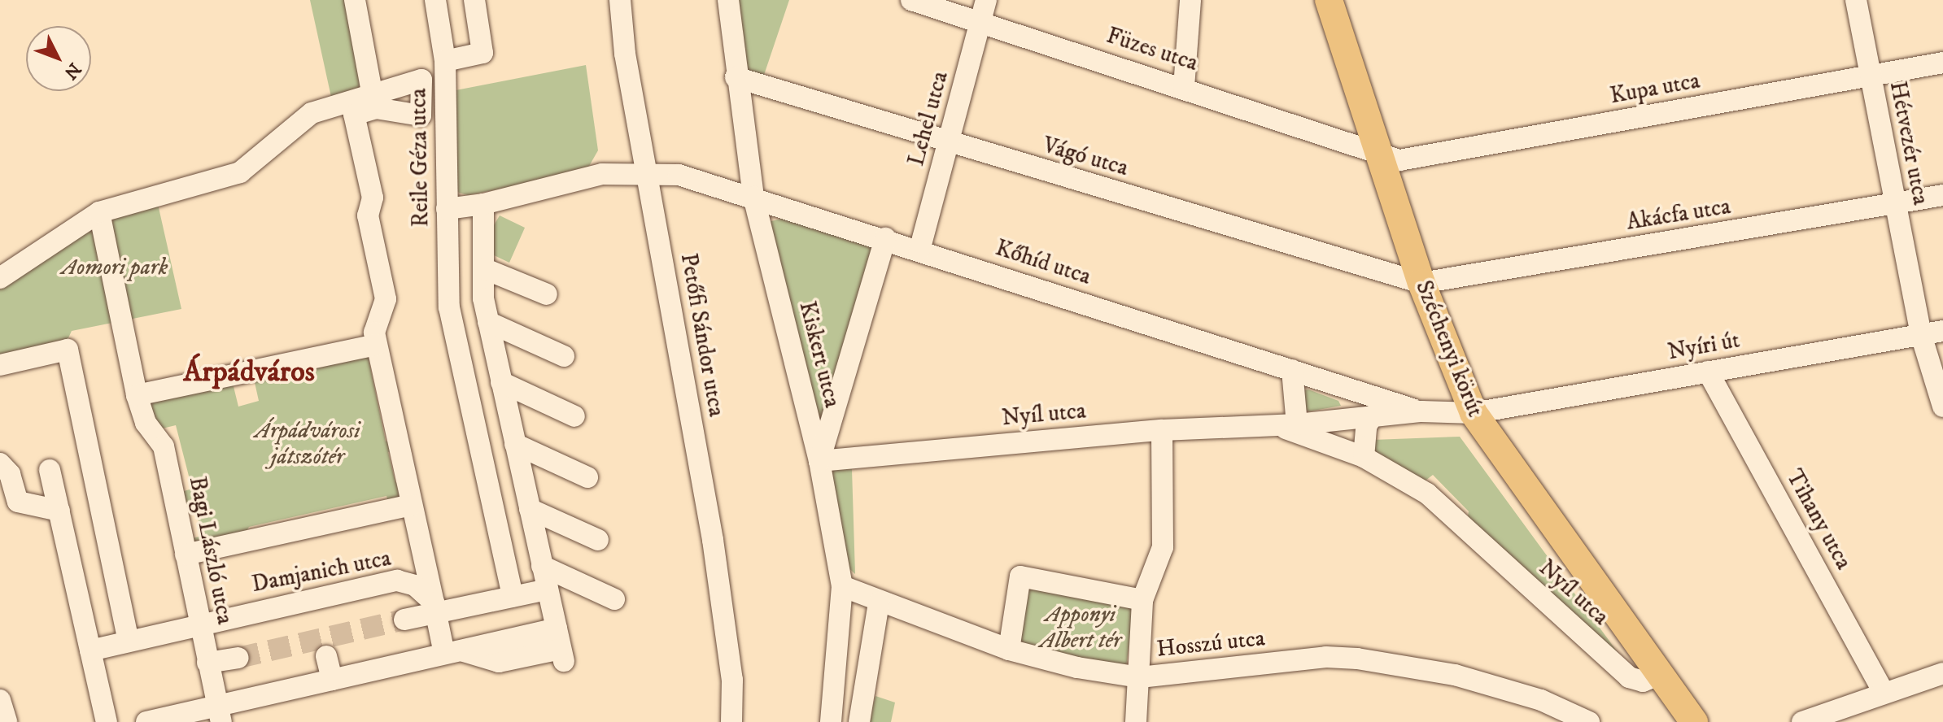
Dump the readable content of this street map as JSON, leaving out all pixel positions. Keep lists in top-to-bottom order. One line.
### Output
{"streets":{"main road":["Széchenyi körút"],"street":["Füzes utca","Kupa utca","Lehel utca","Hétvezér utca","Vágó utca","Reile Géza utca","Akácfa utca","Kőhíd utca","Petőfi Sándor utca","Nyíri út","Kiskert utca","Nyíl utca","Tihany utca","Bagi László utca","Damjanich utca","Hosszú utca"]},"crossings":[["Füzes utca","Kupa utca"],["Füzes utca","Lehel utca"],["Füzes utca","Széchenyi körút"],["Kupa utca","Hétvezér utca"],["Kupa utca","Széchenyi körút"],["Lehel utca","Vágó utca"],["Lehel utca","Kőhíd utca"],["Hétvezér utca","Akácfa utca"],["Hétvezér utca","Nyíri út"],["Vágó utca","Akácfa utca"],["Vágó utca","Széchenyi körút"],["Vágó utca","Kiskert utca"],["Reile Géza utca","Kőhíd utca"],["Akácfa utca","Széchenyi körút"],["Kőhíd utca","Petőfi Sándor utca"],["Kőhíd utca","Kiskert utca"],["Kőhíd utca","Nyíl utca"],["Nyíri út","Széchenyi körút"],["Nyíri út","Nyíl utca"],["Nyíri út","Tihany utca"],["Széchenyi körút","Nyíl utca"],["Kiskert utca","Nyíl utca"],["Kiskert utca","Hosszú utca"],["Bagi László utca","Damjanich utca"]],"districts":["Árpádváros"],"parks":["Aomori park","Árpádvárosi játszótér","Apponyi Albert tér"],"north":"bottom right"}
